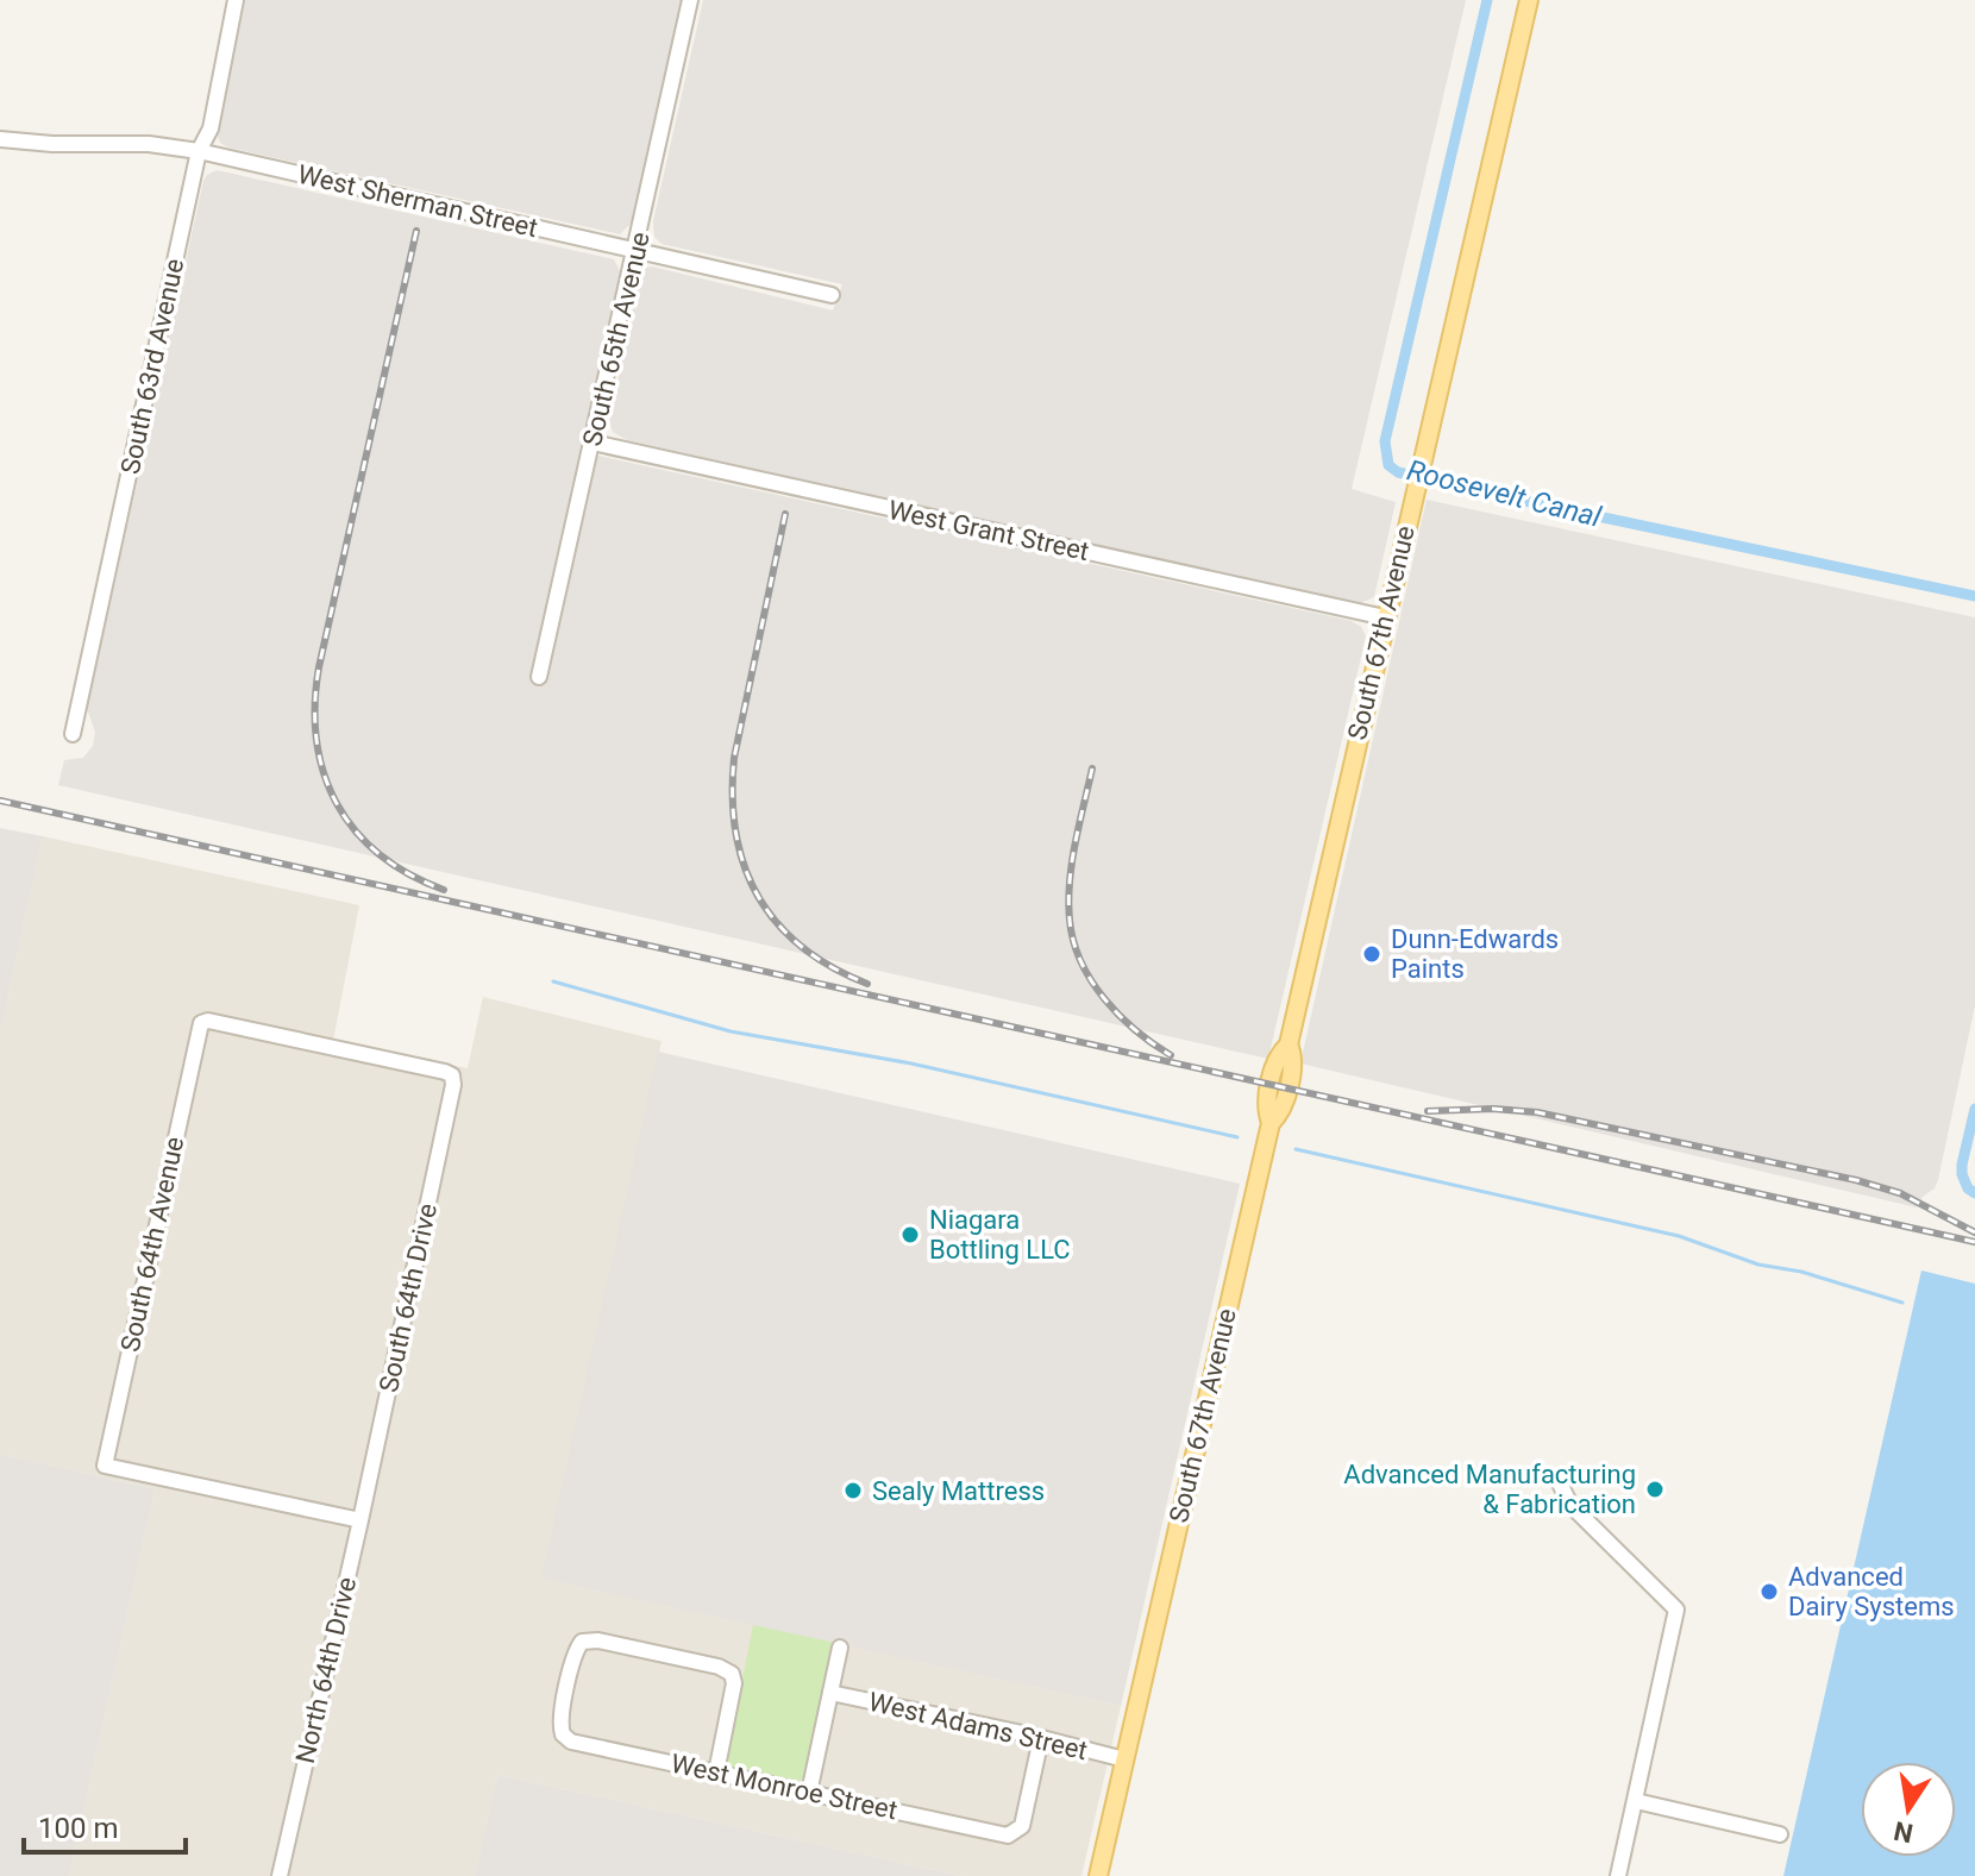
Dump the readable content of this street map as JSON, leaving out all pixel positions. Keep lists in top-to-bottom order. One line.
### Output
{"streets":{"main road":["South 67th Avenue"],"street":["West Sherman Street","South 65th Avenue","South 63rd Avenue","West Grant Street","South 64th Avenue","South 64th Drive","North 64th Drive","West Adams Street","West Monroe Street"]},"crossings":[["West Sherman Street","South 65th Avenue"],["West Sherman Street","South 63rd Avenue"],["South 65th Avenue","West Grant Street"],["West Grant Street","South 67th Avenue"],["South 67th Avenue","West Adams Street"],["South 64th Avenue","South 64th Drive"],["South 64th Avenue","North 64th Drive"],["South 64th Drive","North 64th Drive"],["West Adams Street","West Monroe Street"]],"water":["Roosevelt Canal"],"places":["Dunn-Edwards Paints","Niagara Bottling LLC","Advanced Manufacturing & Fabrication","Sealy Mattress","Advanced Dairy Systems"],"scale_bar":"100 m","north":"bottom"}
